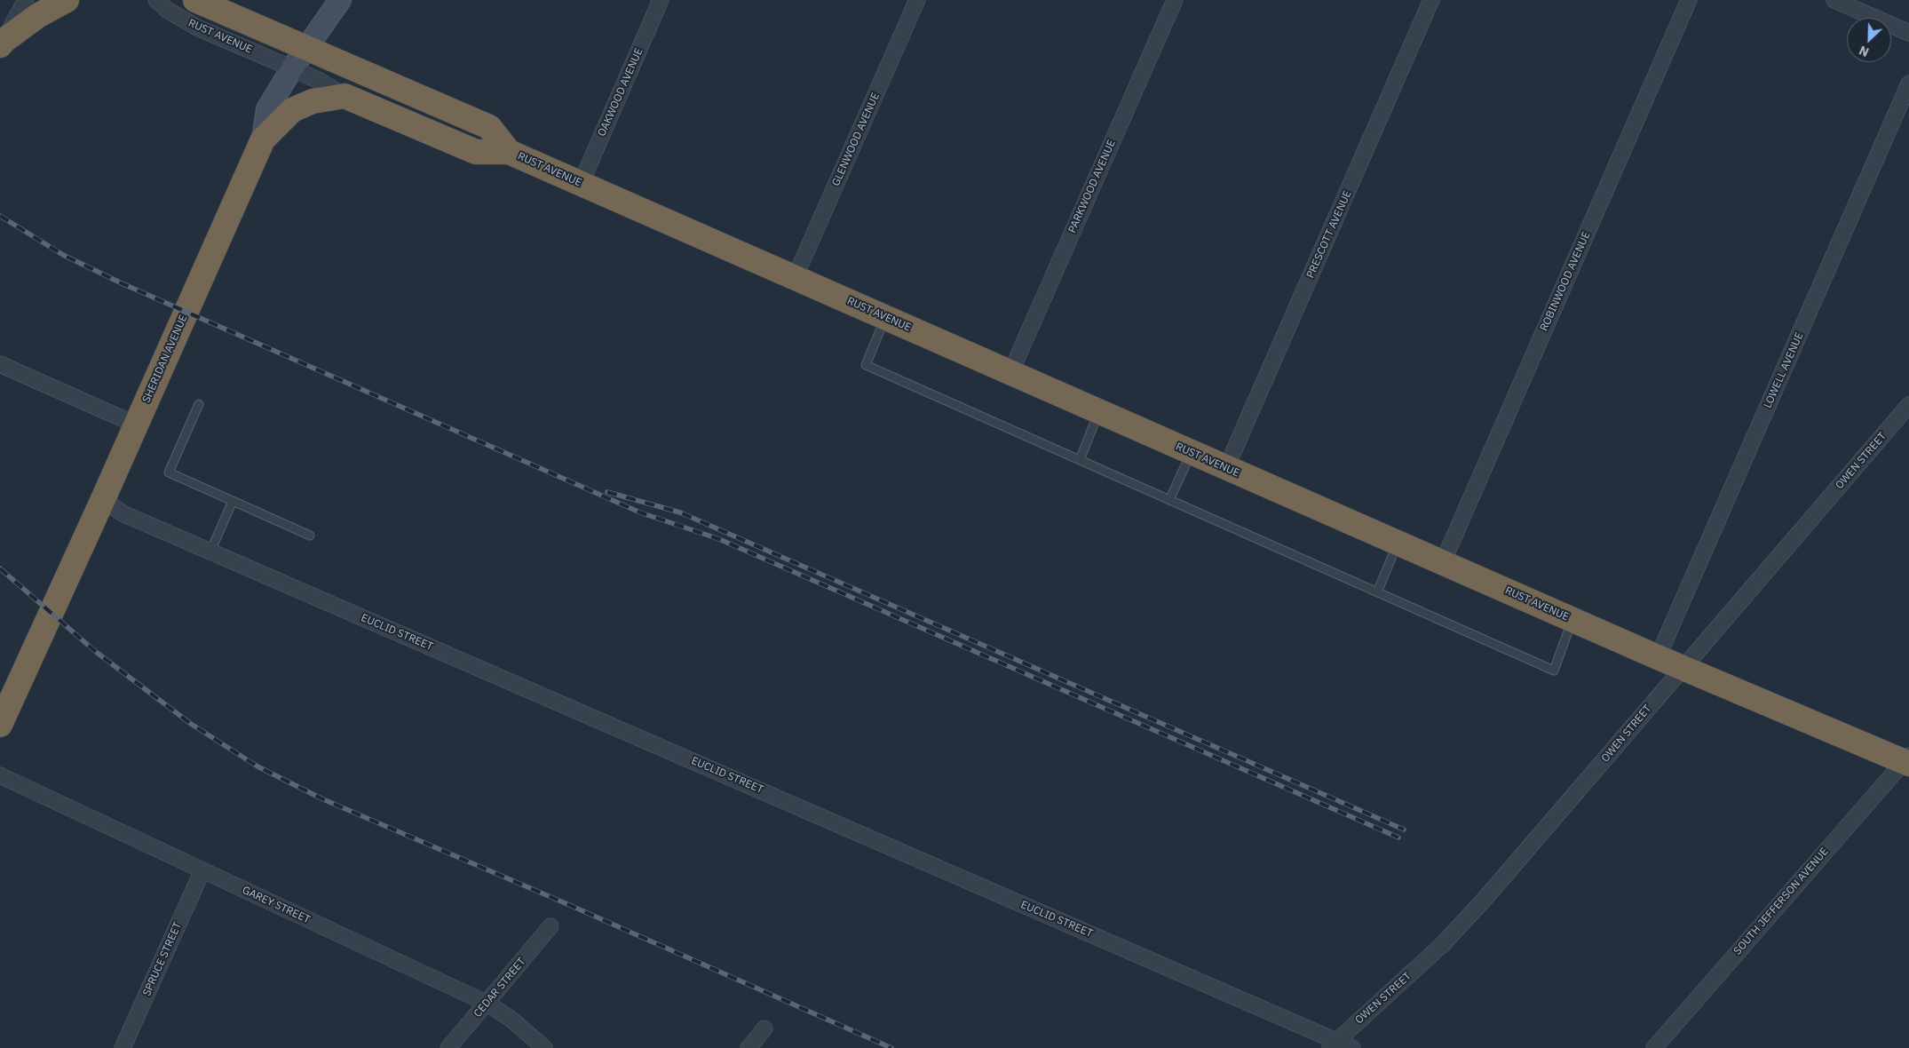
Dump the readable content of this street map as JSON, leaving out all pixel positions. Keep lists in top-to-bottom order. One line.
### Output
{"streets":{"highway":["RUST AVENUE","SHERIDAN AVENUE"],"street":["OAKWOOD AVENUE","GLENWOOD AVENUE","PARKWOOD AVENUE","PRESCOTT AVENUE","ROBINWOOD AVENUE","LOWELL AVENUE","OWEN STREET","EUCLID STREET","SOUTH JEFFERSON AVENUE","GAREY STREET","SPRUCE STREET","CEDAR STREET"]},"crossings":[["RUST AVENUE","OAKWOOD AVENUE"],["RUST AVENUE","GLENWOOD AVENUE"],["RUST AVENUE","PARKWOOD AVENUE"],["RUST AVENUE","PRESCOTT AVENUE"],["RUST AVENUE","ROBINWOOD AVENUE"],["RUST AVENUE","SHERIDAN AVENUE"],["RUST AVENUE","LOWELL AVENUE"],["RUST AVENUE","OWEN STREET"],["RUST AVENUE","SOUTH JEFFERSON AVENUE"],["SHERIDAN AVENUE","EUCLID STREET"],["OWEN STREET","EUCLID STREET"],["GAREY STREET","SPRUCE STREET"],["GAREY STREET","CEDAR STREET"]],"north":"bottom left"}
